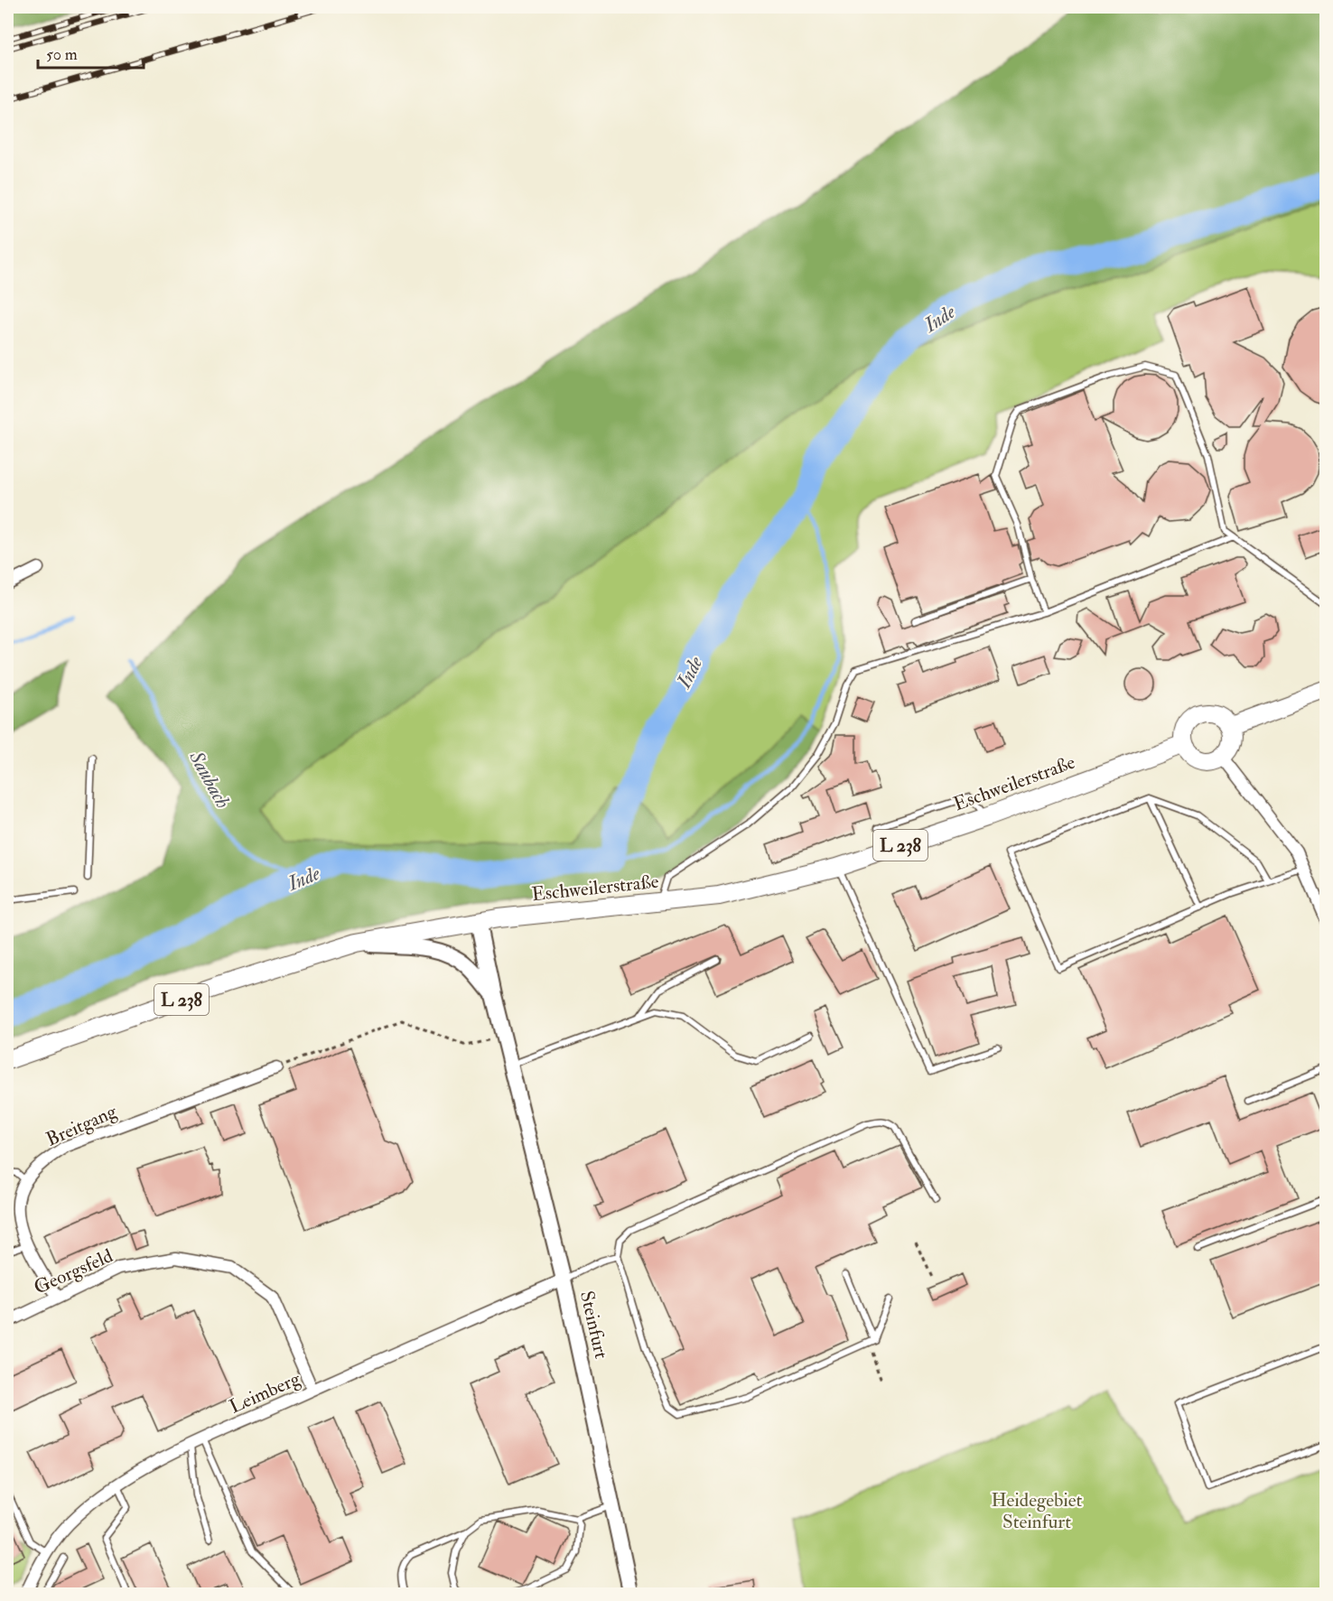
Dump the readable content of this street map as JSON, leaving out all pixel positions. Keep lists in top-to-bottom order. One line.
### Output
{"streets":{"main road":["Eschweilerstraße","L 238"],"street":["Breitgang","Georgsfeld","Steinfurt","Leimberg"]},"crossings":[["Eschweilerstraße","Steinfurt"],["Breitgang","Georgsfeld"],["Georgsfeld","Leimberg"],["Steinfurt","Leimberg"]],"water":["Inde","Saubach"],"parks":["Heidegebiet Steinfurt"],"scale_bar":"50 m"}
